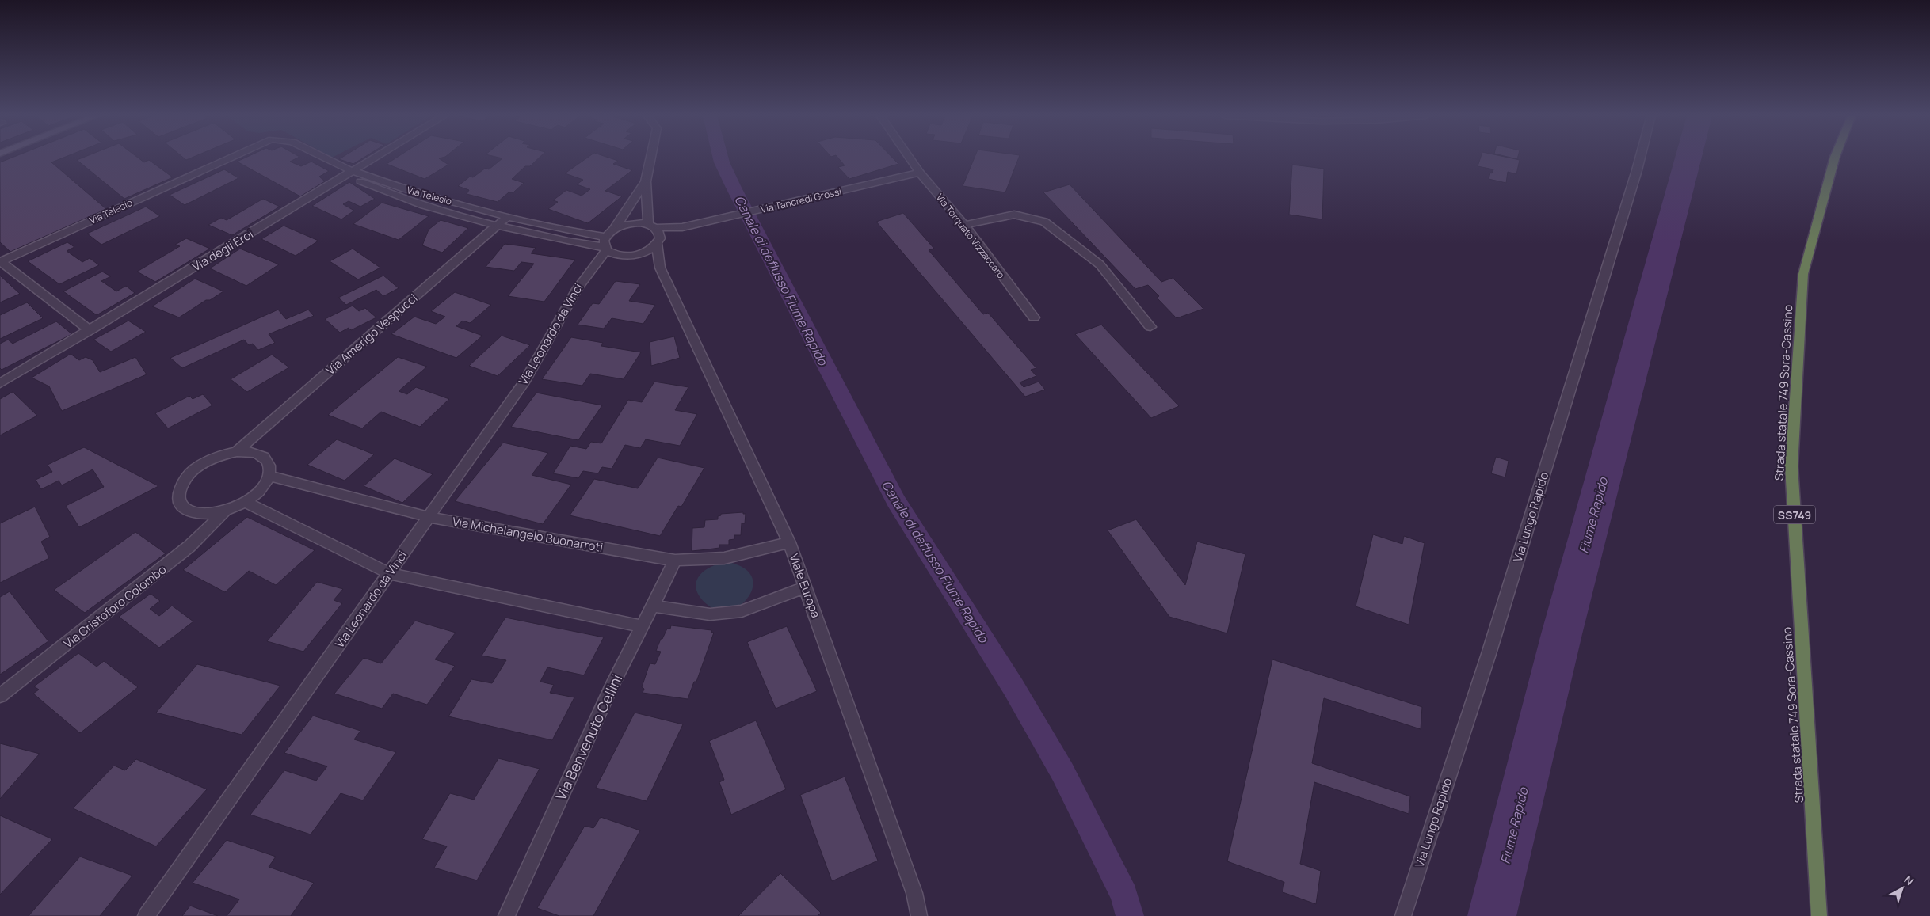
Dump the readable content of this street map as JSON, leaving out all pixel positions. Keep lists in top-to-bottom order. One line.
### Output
{"streets":{"highway":["Strada statale 749 Sora-Cassino","SS749"],"street":["Via Telesio","Via Tancredi Grossi","Via Torquato Vizzaccaro","Via degli Eroi","Via Amerigo Vespucci","Via Leonardo da Vinci","Via Lungo Rapido","Via Michelangelo Buonarroti","Viale Europa","Via Cristoforo Colombo","Via Benvenuto Cellini"]},"crossings":[["Via Telesio","Via degli Eroi"],["Via Telesio","Via Amerigo Vespucci"],["Via Telesio","Via Leonardo da Vinci"],["Via Tancredi Grossi","Via Torquato Vizzaccaro"],["Via Tancredi Grossi","Via Leonardo da Vinci"],["Via Tancredi Grossi","Viale Europa"],["Via Amerigo Vespucci","Via Michelangelo Buonarroti"],["Via Amerigo Vespucci","Via Cristoforo Colombo"],["Via Leonardo da Vinci","Via Michelangelo Buonarroti"],["Via Leonardo da Vinci","Viale Europa"],["Via Michelangelo Buonarroti","Viale Europa"],["Via Michelangelo Buonarroti","Via Cristoforo Colombo"],["Via Michelangelo Buonarroti","Via Benvenuto Cellini"]],"water":["Canale di deflusso Fiume Rapido","Fiume Rapido"],"north":"top right"}
